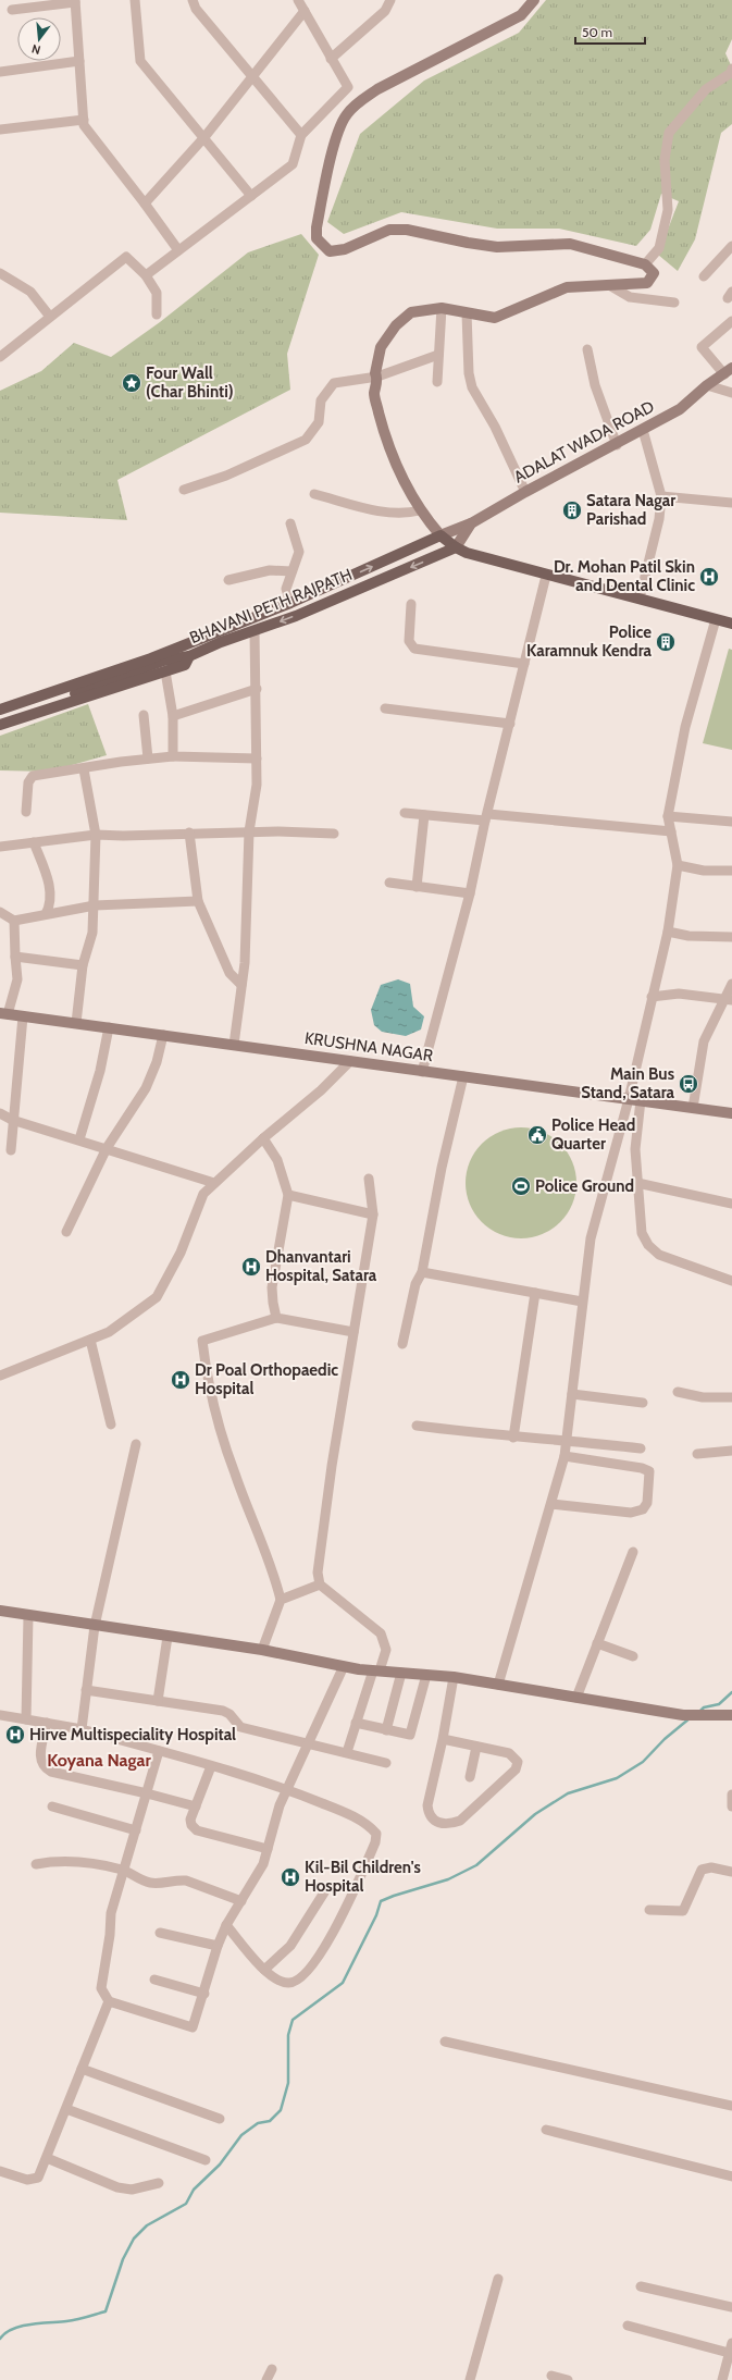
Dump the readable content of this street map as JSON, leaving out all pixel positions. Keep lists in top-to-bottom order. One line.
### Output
{"streets":{"main road":["ADALAT WADA ROAD","BHAVANI PETH RAJPATH","KRUSHNA NAGAR"]},"crossings":[["ADALAT WADA ROAD","BHAVANI PETH RAJPATH"]],"districts":["Koyana Nagar"],"places":{"place":["Four Wall (Char Bhinti)"],"building":["Satara Nagar Parishad","Police Karamnuk Kendra"],"hospital":["Dr. Mohan Patil Skin and Dental Clinic","Dhanvantari Hospital, Satara","Dr Poal Orthopaedic Hospital","Hirve Multispeciality Hospital","Kil-Bil Children's Hospital"],"bus stop":["Main Bus Stand, Satara"],"public building":["Police Head Quarter"],"sports":["Police Ground"]},"scale_bar":"50 m","north":"bottom"}
